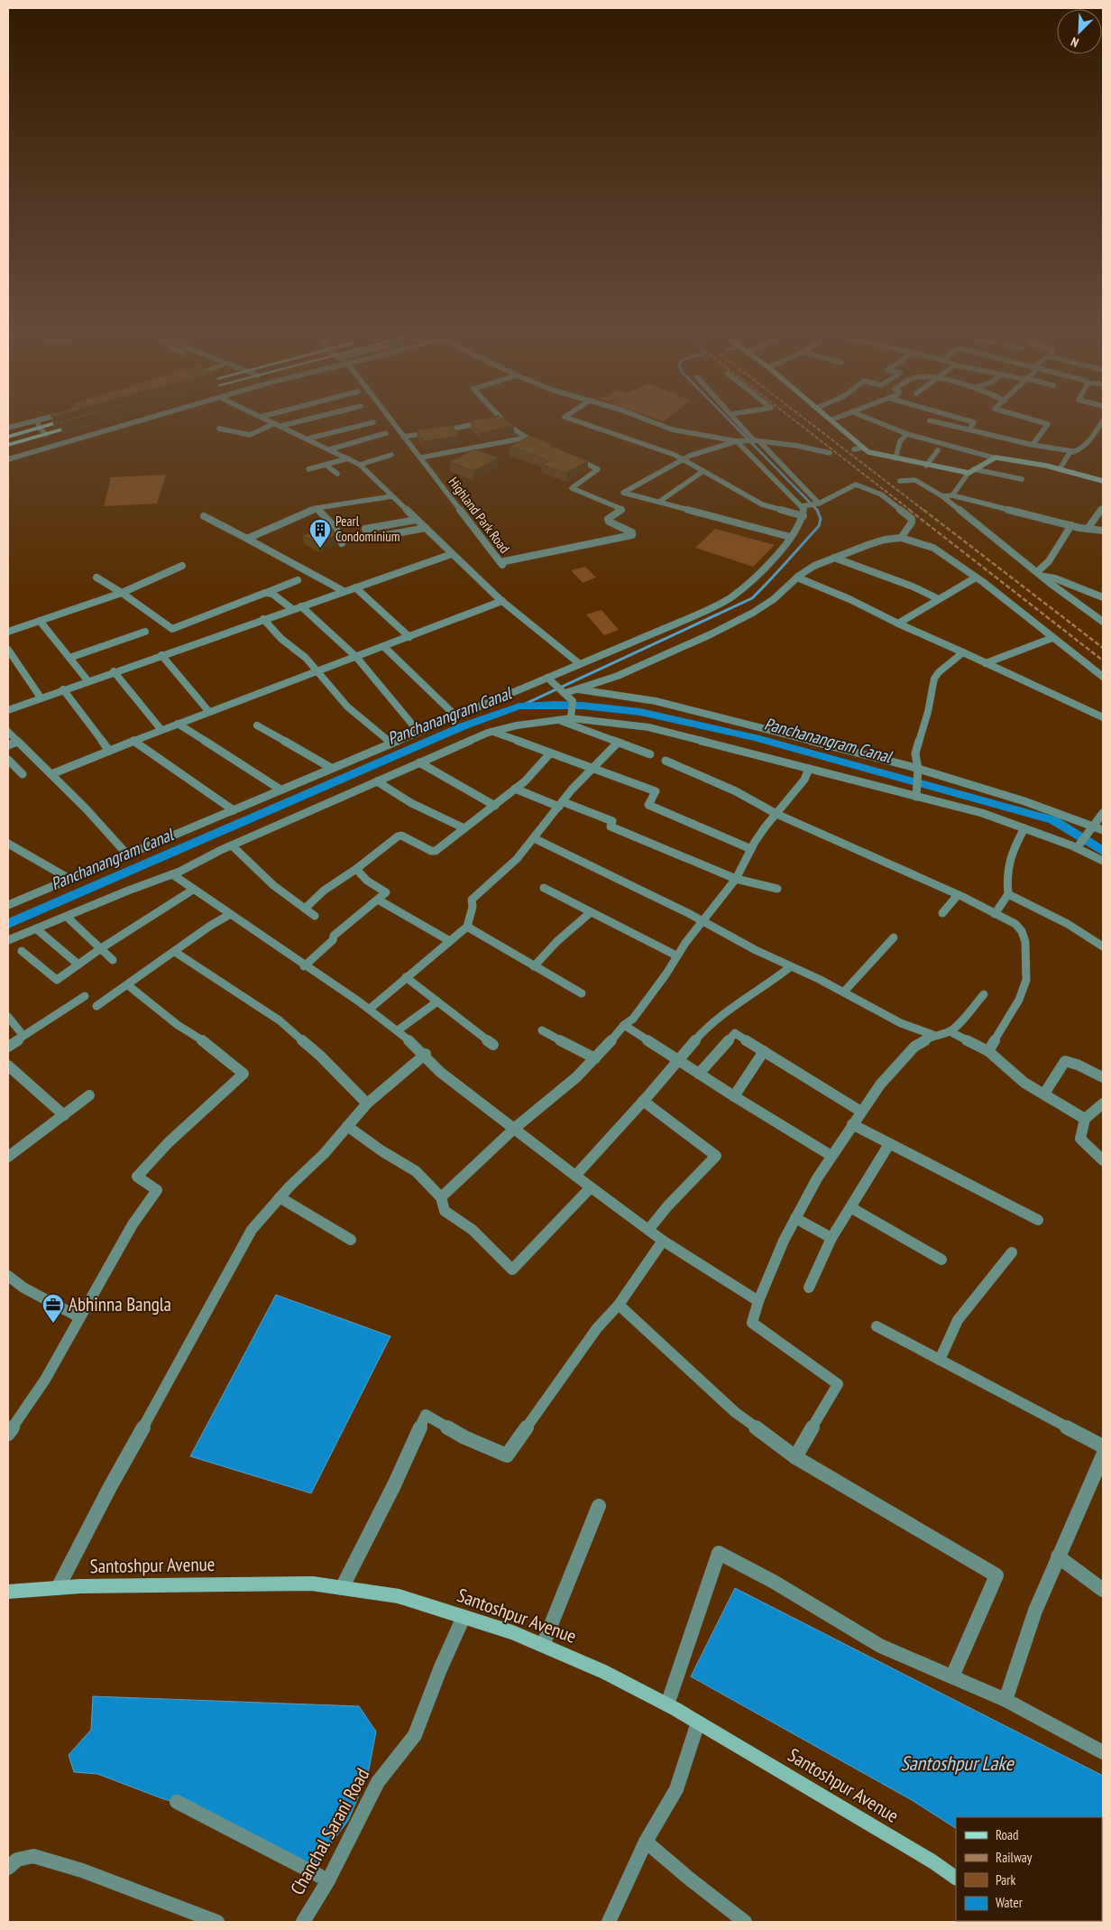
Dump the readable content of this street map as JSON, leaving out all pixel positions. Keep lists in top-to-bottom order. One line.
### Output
{"streets":{"street":["Highland Park Road","Santoshpur Avenue","Chanchal Sarani Road"]},"crossings":[["Santoshpur Avenue","Chanchal Sarani Road"]],"water":["Panchanangram Canal","Santoshpur Lake"],"places":{"building":["Pearl Condominium"],"office":["Abhinna Bangla"]},"legend":["Road","Railway","Park","Water"],"north":"bottom left"}
